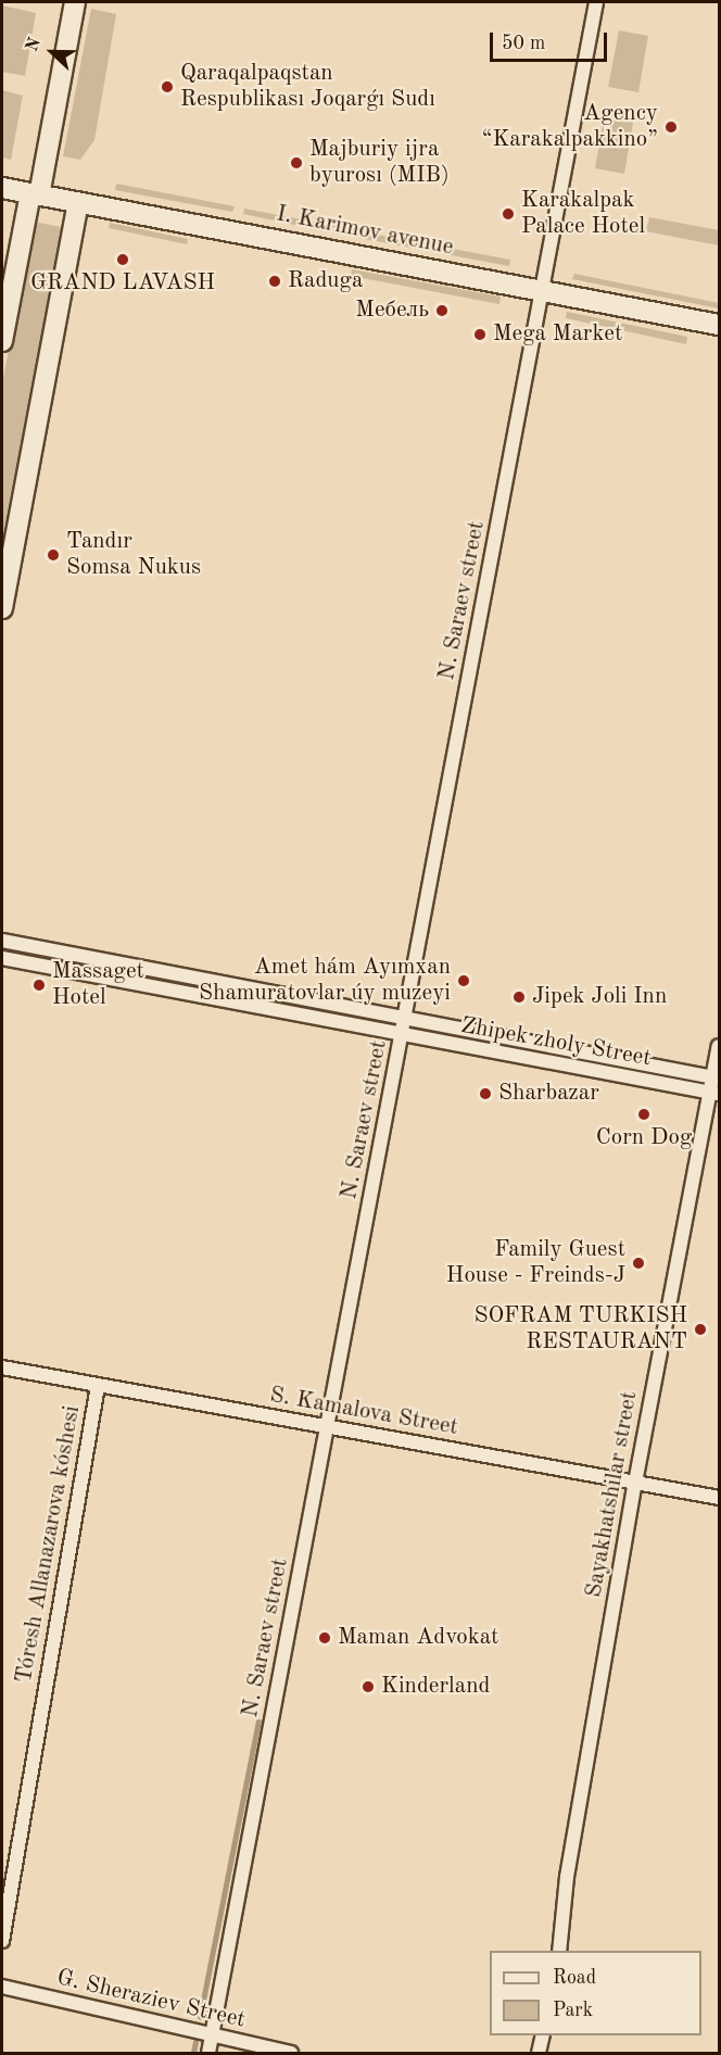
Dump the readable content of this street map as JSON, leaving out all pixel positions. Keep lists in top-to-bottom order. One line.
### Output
{"streets":{"street":["I. Karimov avenue","N. Saraev street","Zhipek zholy Street","S. Kamalova Street","Sayakhatshilar street","Tóresh Allanazarova kóshesi","G. Sheraziev Street"]},"crossings":[["I. Karimov avenue","N. Saraev street"],["N. Saraev street","Zhipek zholy Street"],["N. Saraev street","S. Kamalova Street"],["N. Saraev street","G. Sheraziev Street"],["Zhipek zholy Street","Sayakhatshilar street"],["S. Kamalova Street","Sayakhatshilar street"],["S. Kamalova Street","Tóresh Allanazarova kóshesi"]],"places":["Qaraqalpaqstan Respublikası Joqarǵı Sudı","Agency “Karakalpakkino”","Majburiy ijra byurosı (MIB)","Karakalpak Palace Hotel","GRAND LAVASH","Raduga","Мебель","Mega Market","Tandır Somsa Nukus","Amet hám Ayımxan Shamuratovlar úy muzeyi","Massaget Hotel","Jipek Joli Inn","Sharbazar","Corn Dog","Family Guest House - Freinds-J","SOFRAM TURKISH RESTAURANT","Maman Advokat","Kinderland"],"legend":["Road","Park"],"scale_bar":"50 m","north":"left"}
